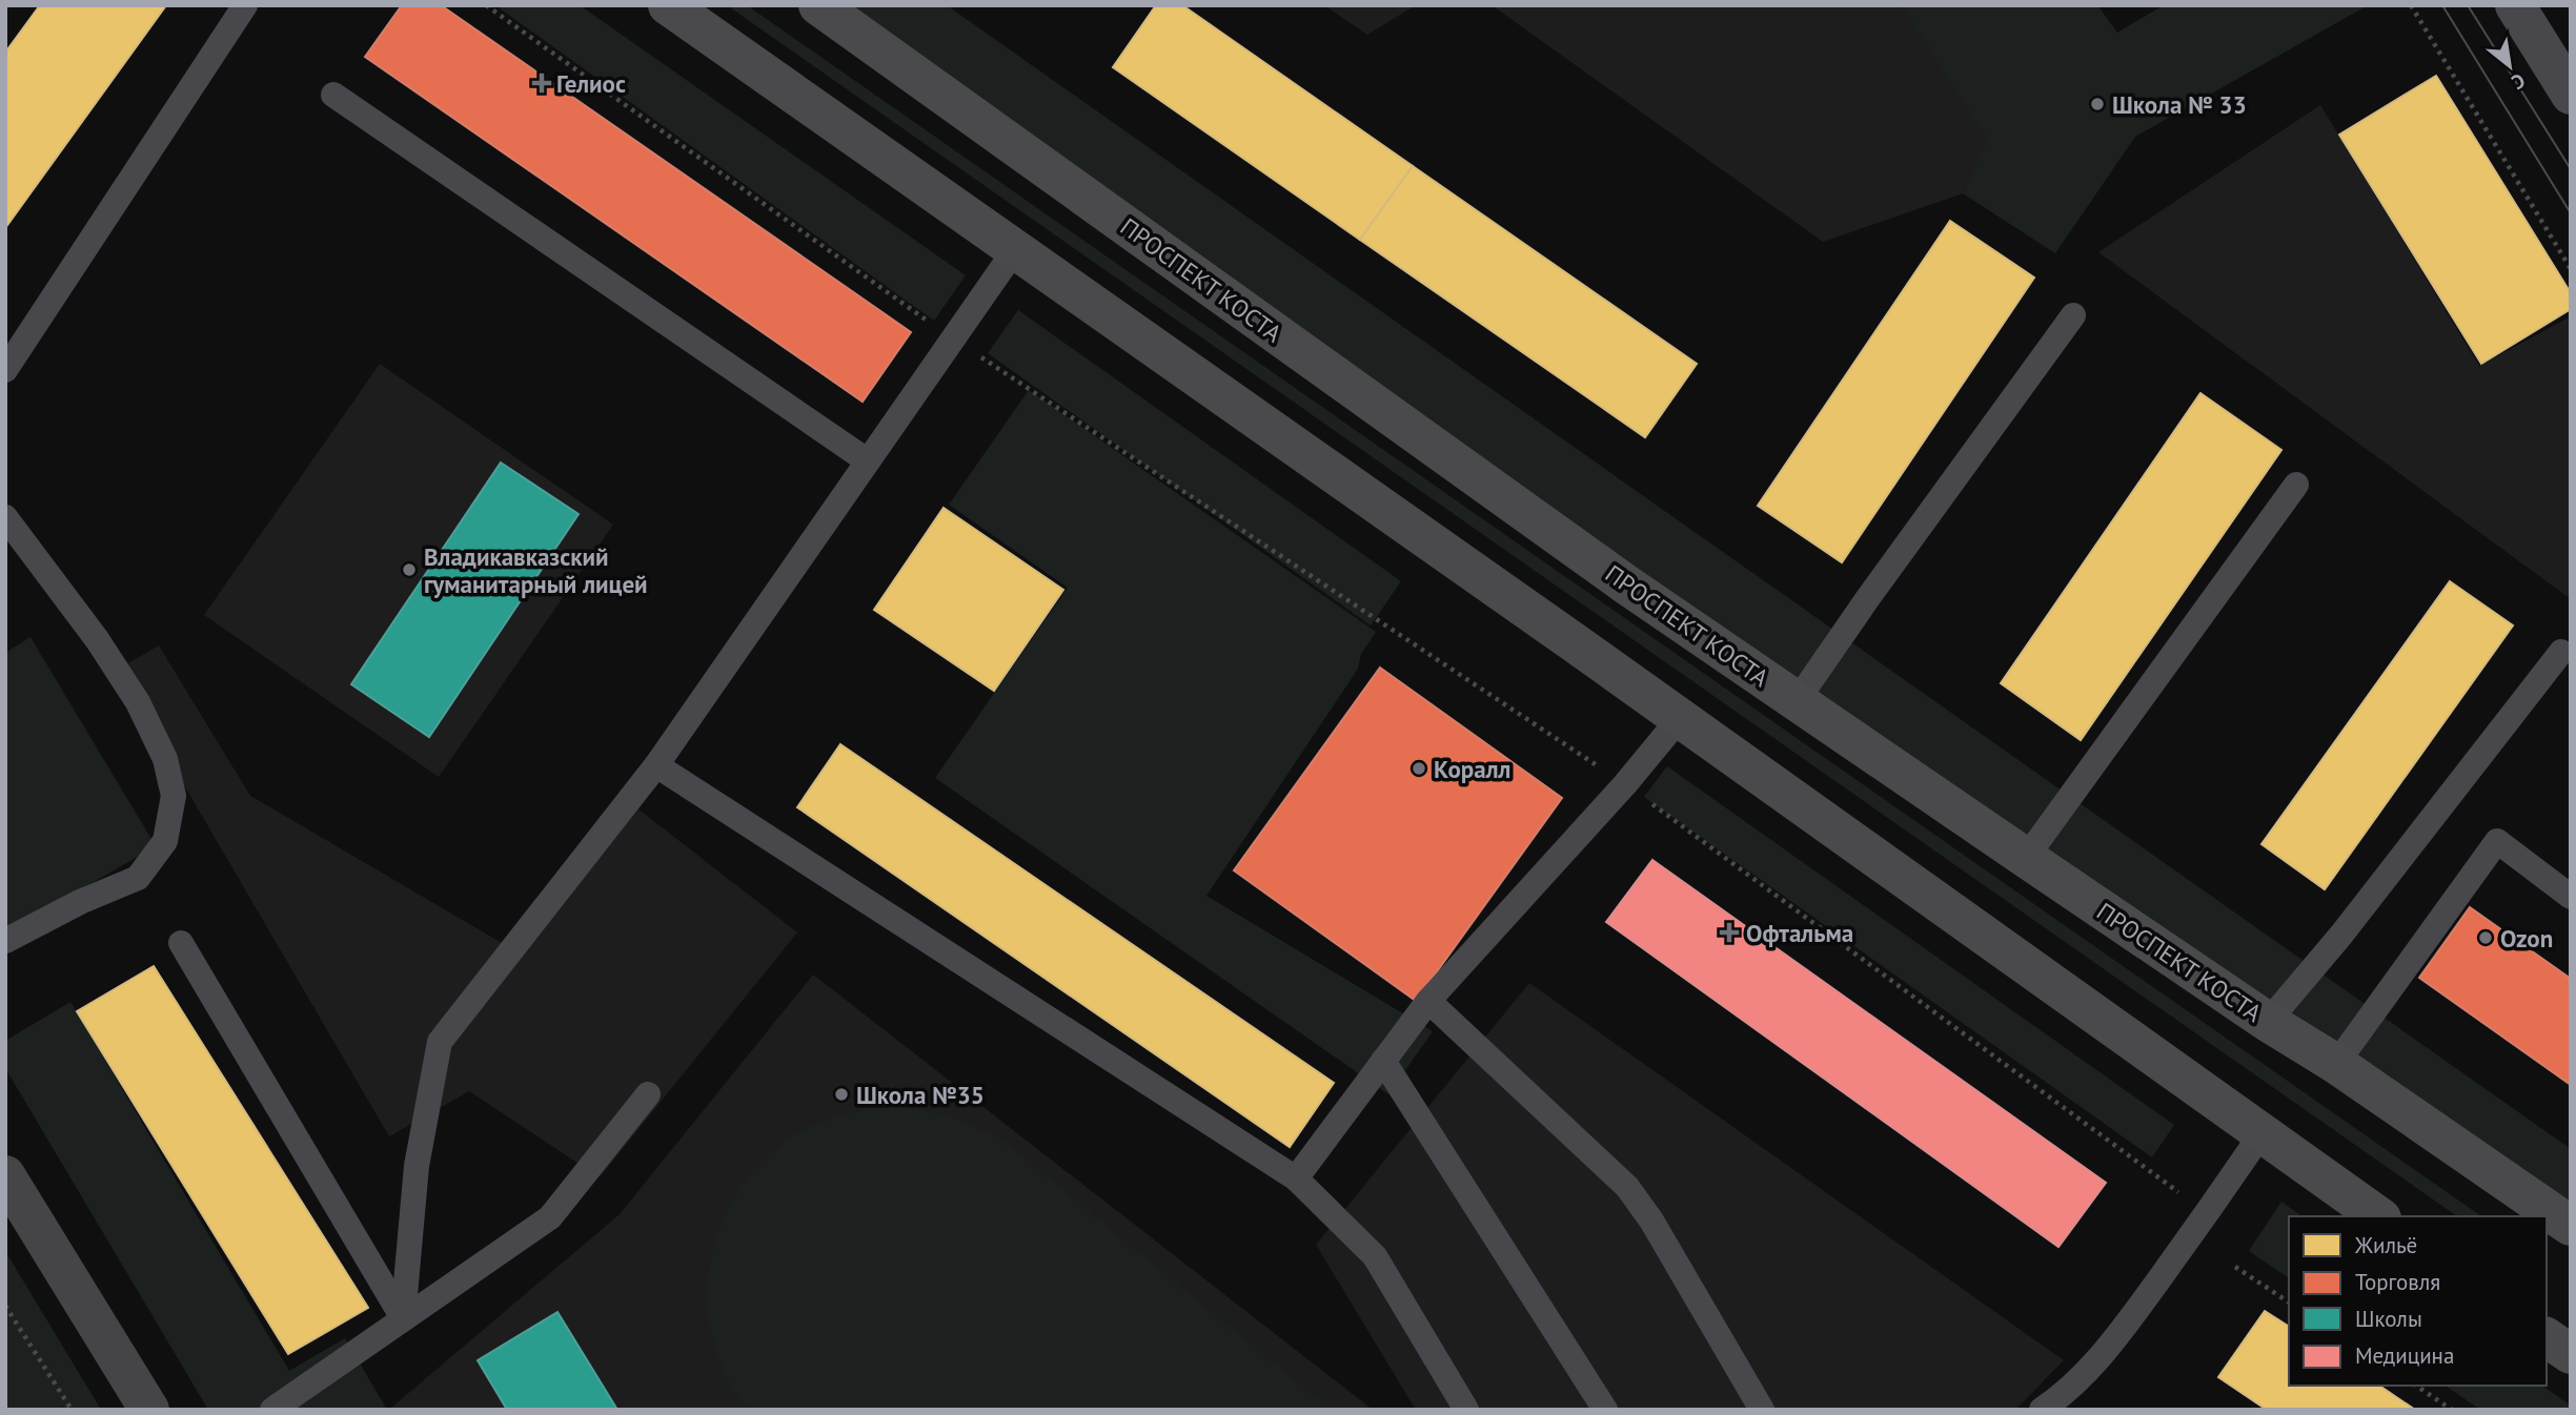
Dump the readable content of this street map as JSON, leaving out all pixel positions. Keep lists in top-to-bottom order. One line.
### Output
{"streets":{"main road":["ПРОСПЕКТ КОСТА"]},"places":{"health":["Гелиос","Офтальма"],"other":["Школа № 33","Владикавказский гуманитарный лицей","Коралл","Ozon","Школа №35"]},"legend":["Жильё","Торговля","Школы","Медицина"],"north":"bottom right"}
